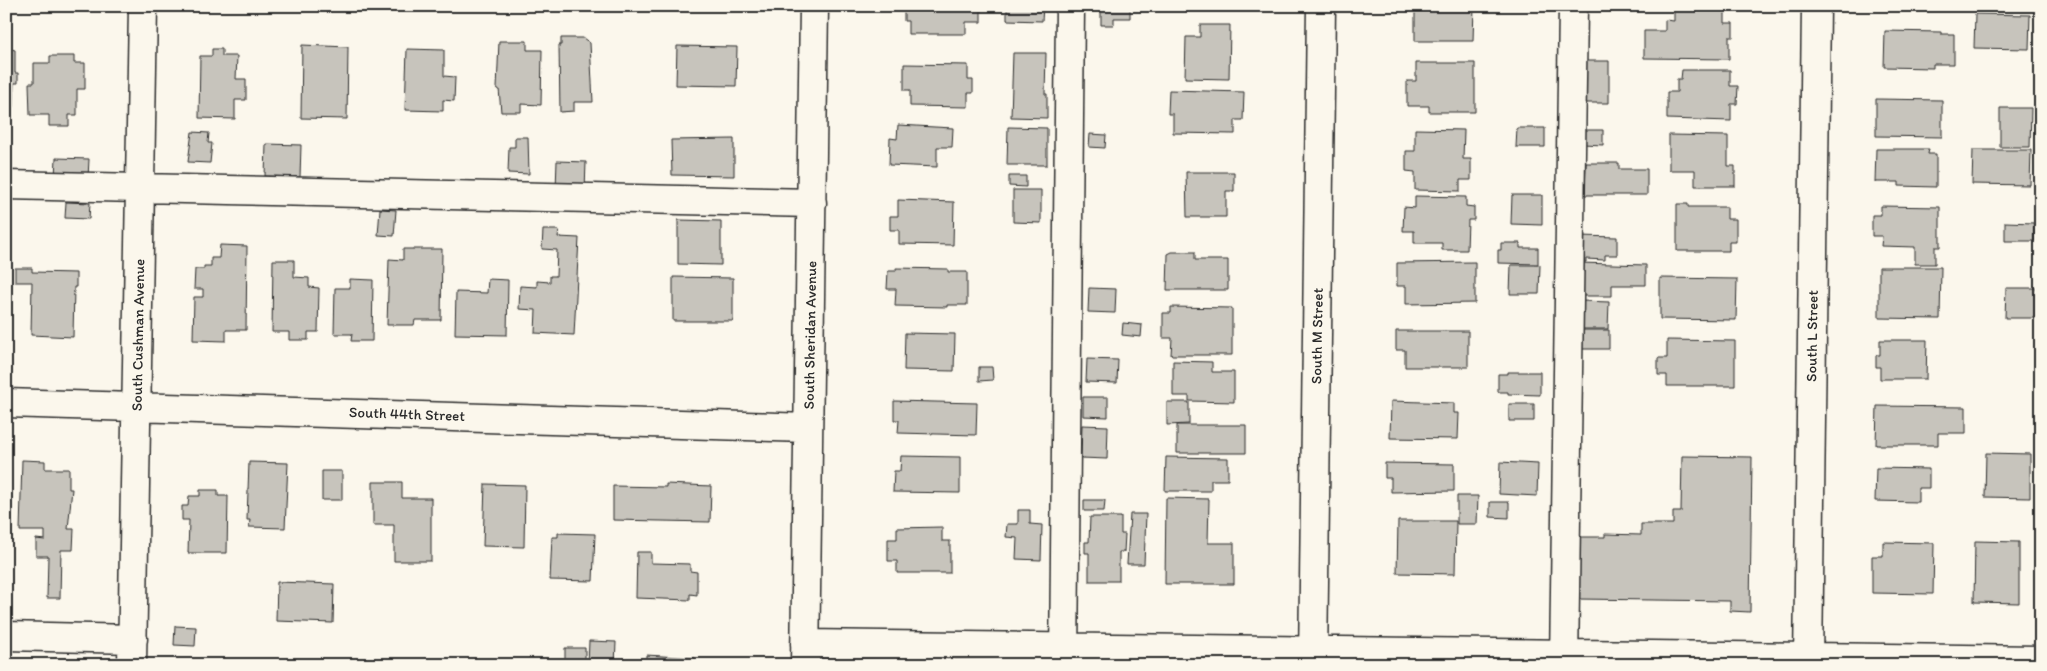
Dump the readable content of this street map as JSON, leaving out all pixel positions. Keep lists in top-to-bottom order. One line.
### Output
{"streets":{"street":["South Cushman Avenue","South Sheridan Avenue","South M Street","South L Street","South 44th Street"]},"crossings":[["South Cushman Avenue","South 44th Street"],["South Sheridan Avenue","South 44th Street"]]}
